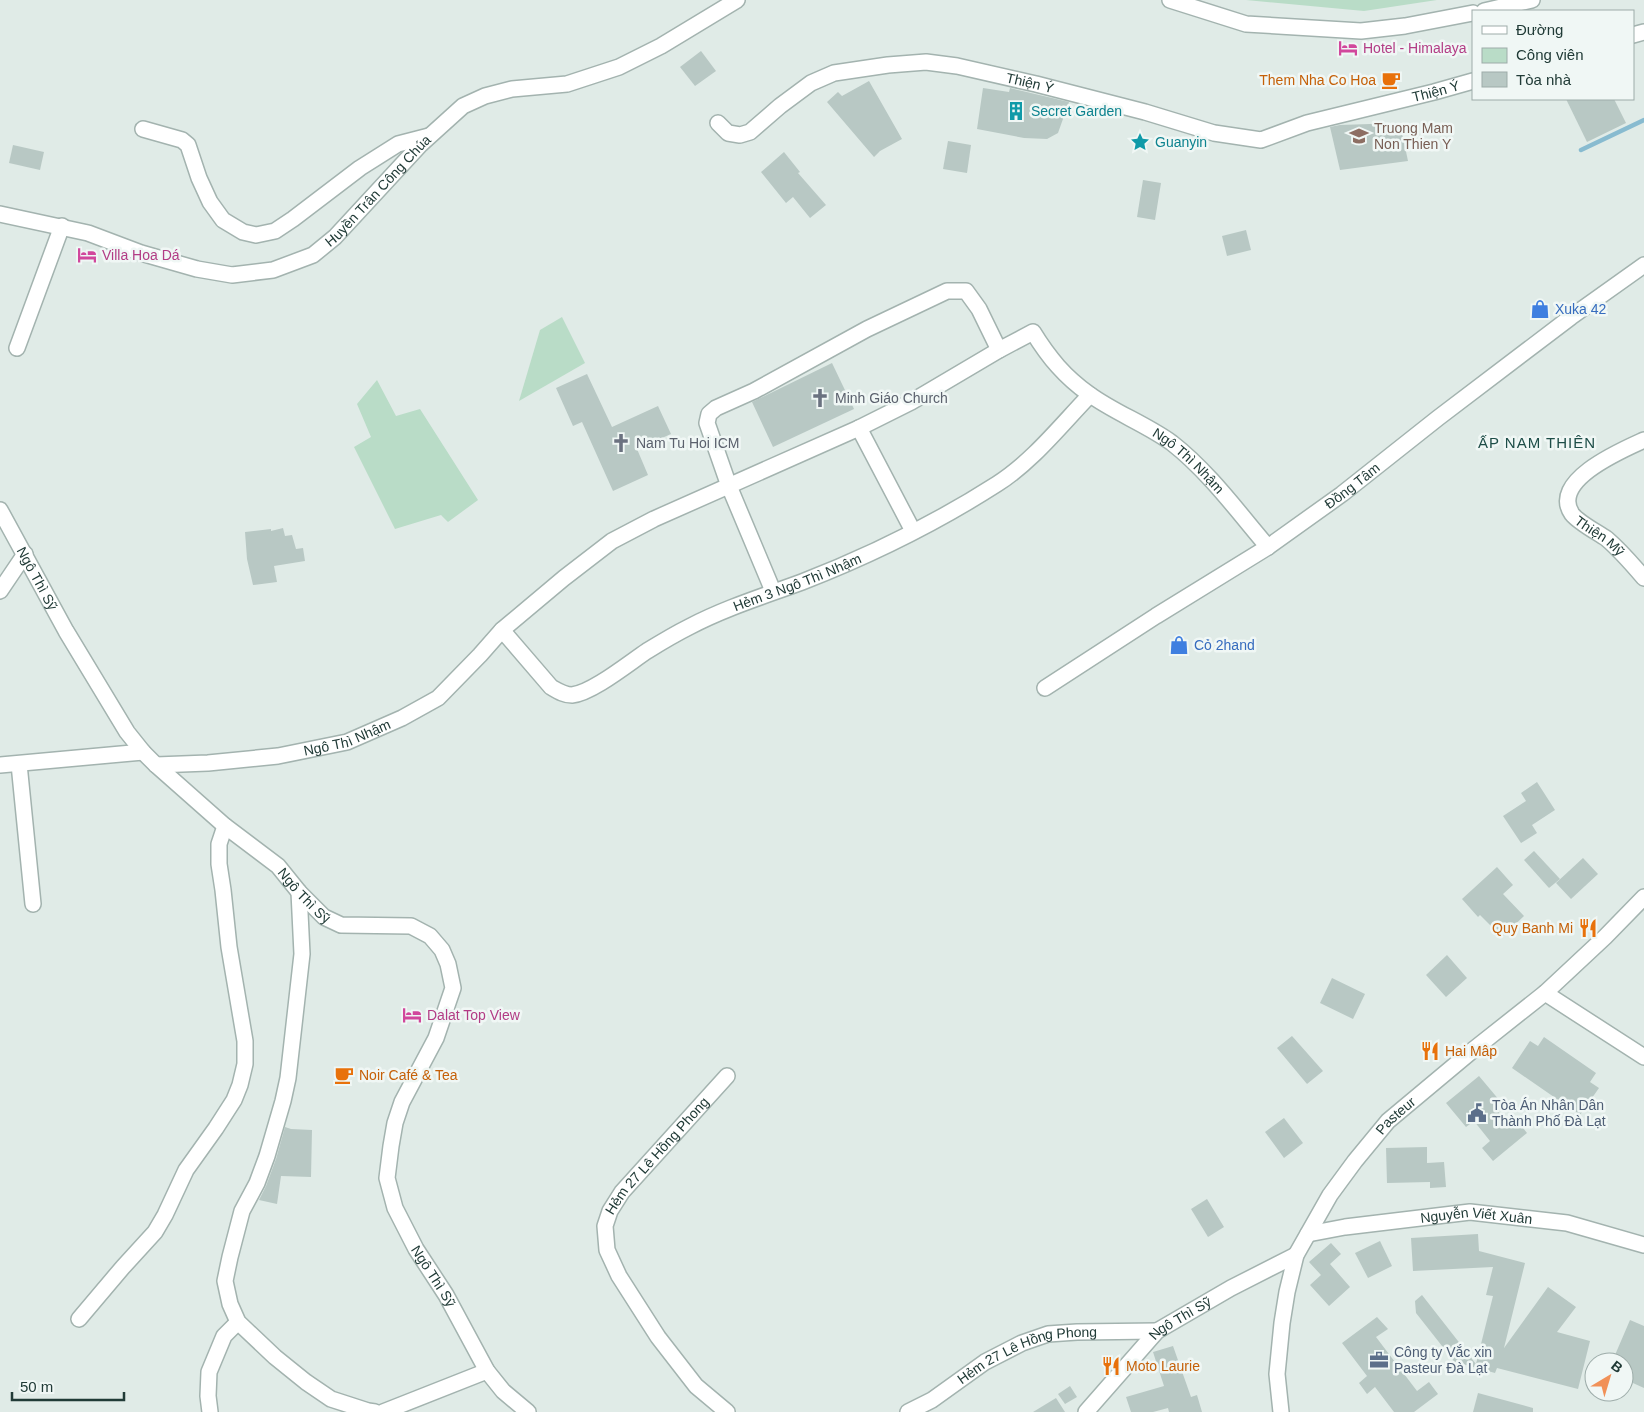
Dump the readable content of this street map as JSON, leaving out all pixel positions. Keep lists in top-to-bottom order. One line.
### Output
{"streets":{"street":["Thiện Ý","Huyền Trân Công Chúa","Ngô Thì Nhậm","Đồng Tâm","Thiện Mỹ","Ngô Thì Sỹ","Hẻm 3 Ngô Thì Nhậm","Pasteur","Hẻm 27 Lê Hồng Phong","Nguyễn Viết Xuân"]},"crossings":[["Ngô Thì Nhậm","Đồng Tâm"],["Ngô Thì Nhậm","Ngô Thì Sỹ"],["Ngô Thì Nhậm","Hẻm 3 Ngô Thì Nhậm"],["Ngô Thì Sỹ","Pasteur"],["Ngô Thì Sỹ","Hẻm 27 Lê Hồng Phong"],["Pasteur","Nguyễn Viết Xuân"]],"districts":["ẤP NAM THIÊN"],"places":{"hotel":["Hotel - Himalaya","Villa Hoa Dá","Dalat Top View"],"cafe":["Them Nha Co Hoa","Noir Café & Tea"],"building":["Secret Garden"],"school or university":["Truong Mam Non Thien Y"],"place":["Guanyin"],"shop":["Xuka 42","Cỏ 2hand"],"church":["Minh Giáo Church","Nam Tu Hoi ICM"],"restaurant":["Quy Banh Mi","Hai Mâp","Moto Laurie"],"public building":["Tòa Án Nhân Dân Thành Phố Đà Lạt"],"office":["Công ty Vắc xin Pasteur Đà Lạt"]},"legend":["Đường","Công viên","Tòa nhà"],"scale_bar":"50 m","north":"top right"}
